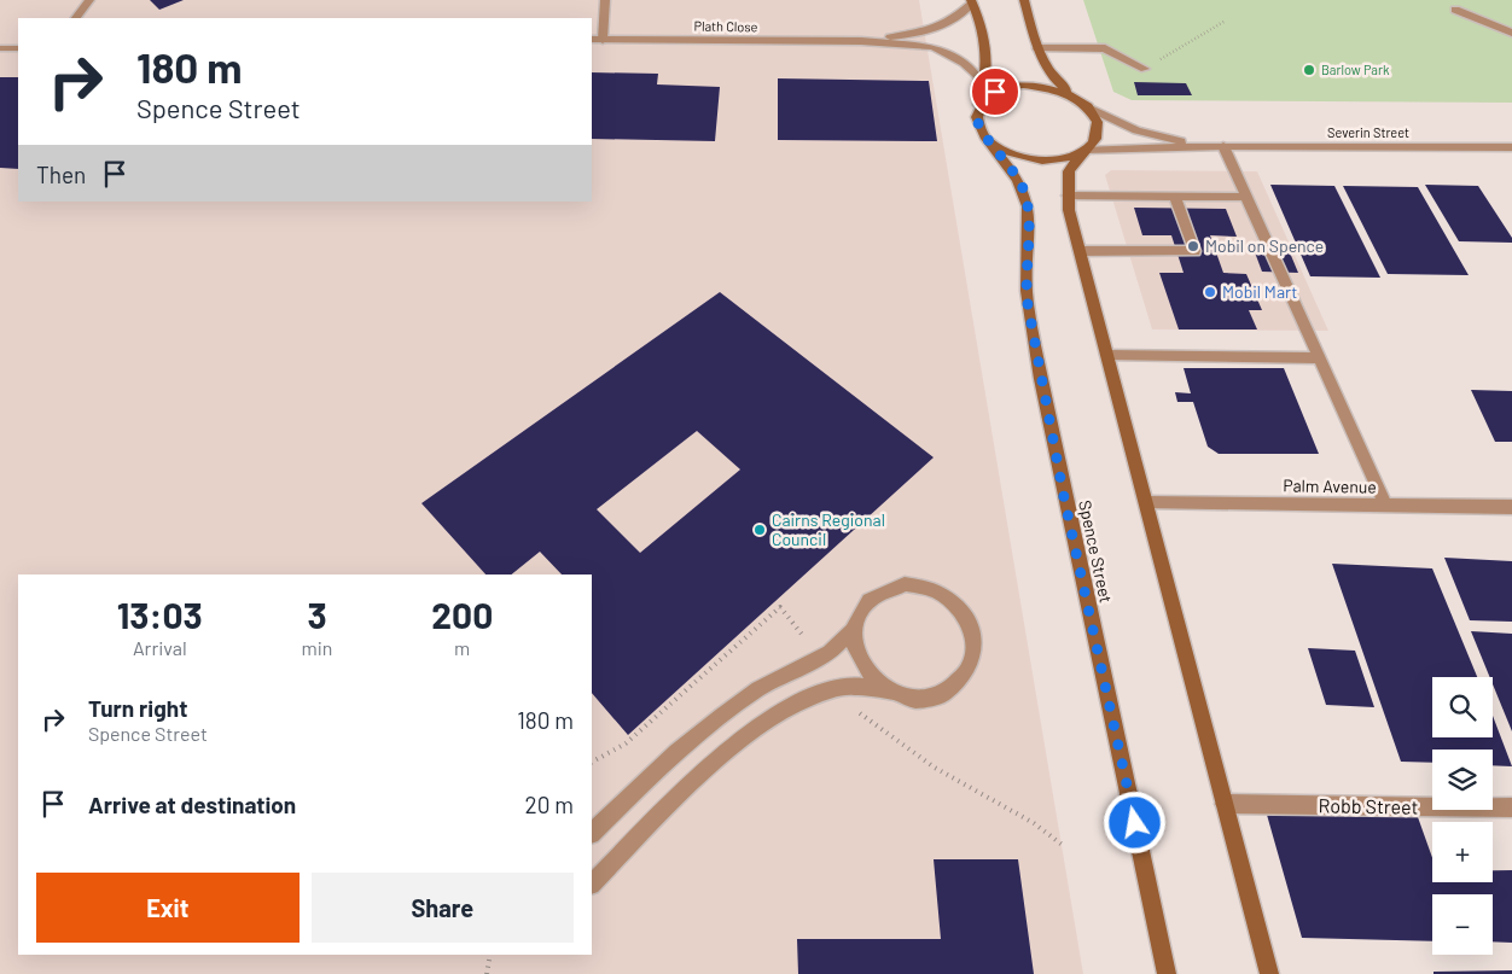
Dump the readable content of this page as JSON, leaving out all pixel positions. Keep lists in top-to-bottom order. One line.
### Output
{"streets":{"street":["Plath Close","Severin Street","Palm Avenue","Spence Street","Robb Street"]},"crossings":[["Severin Street","Spence Street"]],"places":["Barlow Park","Mobil on Spence","Mobil Mart","Cairns Regional Council"],"page":{"turn":["180 m","Spence Street"],"then":"Then","eta":["13:03","Arrival","3","min","200","m"],"map_buttons":["+","−"],"list":[{"name":"Turn right","note":"Spence Street","value":"180 m"},{"name":"Arrive at destination","value":"20 m"}],"buttons":["Exit","Share"]}}
